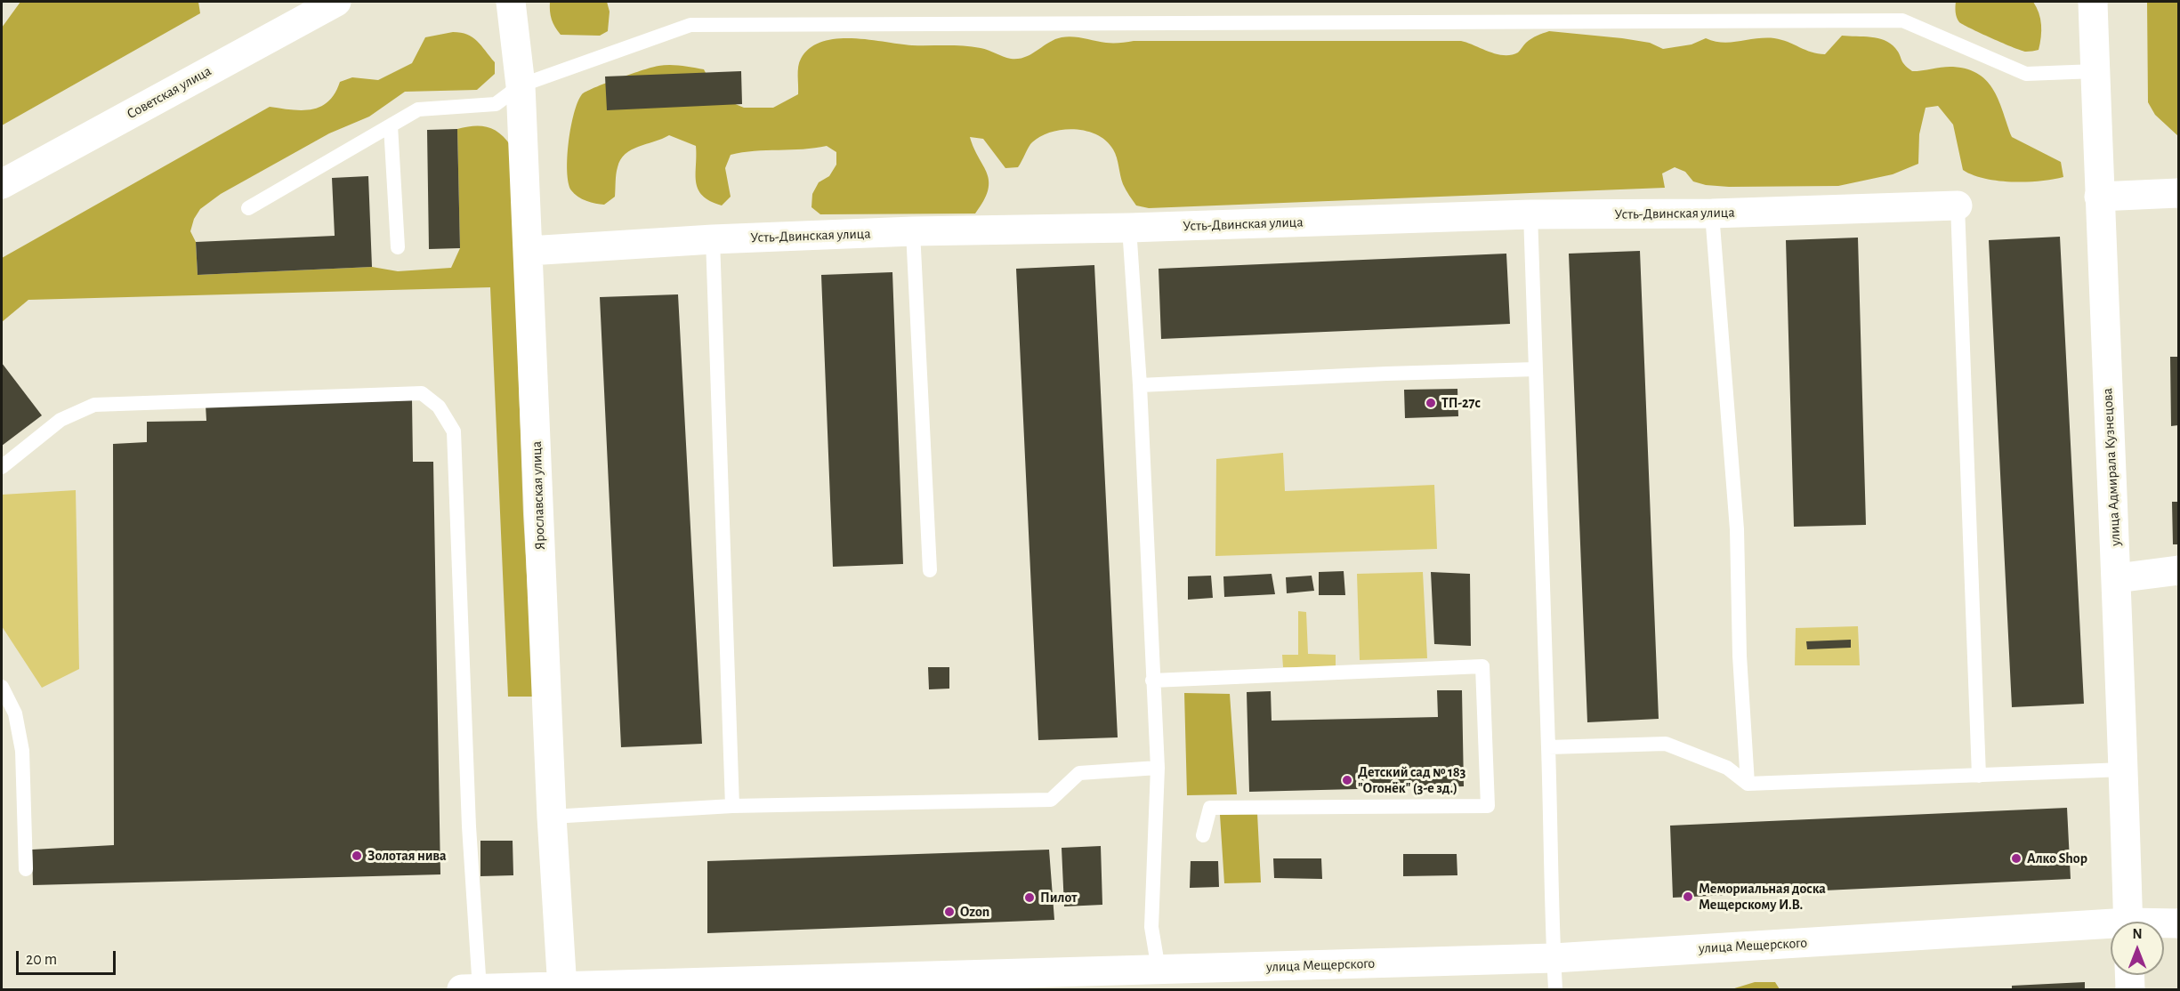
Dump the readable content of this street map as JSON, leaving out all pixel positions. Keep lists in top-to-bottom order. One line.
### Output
{"streets":{"street":["Советская улица","Усть-Двинская улица","улица Адмирала Кузнецова","Ярославская улица","улица Мещерского"]},"crossings":[["Усть-Двинская улица","Ярославская улица"],["Ярославская улица","улица Мещерского"]],"places":["ТП-27c","Детский сад № 183 \"Огонёк\" (3-е зд.)","Золотая нива","Алко Shop","Мемориальная доска Мещерскому И.В.","Пилот","Ozon"],"scale_bar":"20 m","north":"top"}
